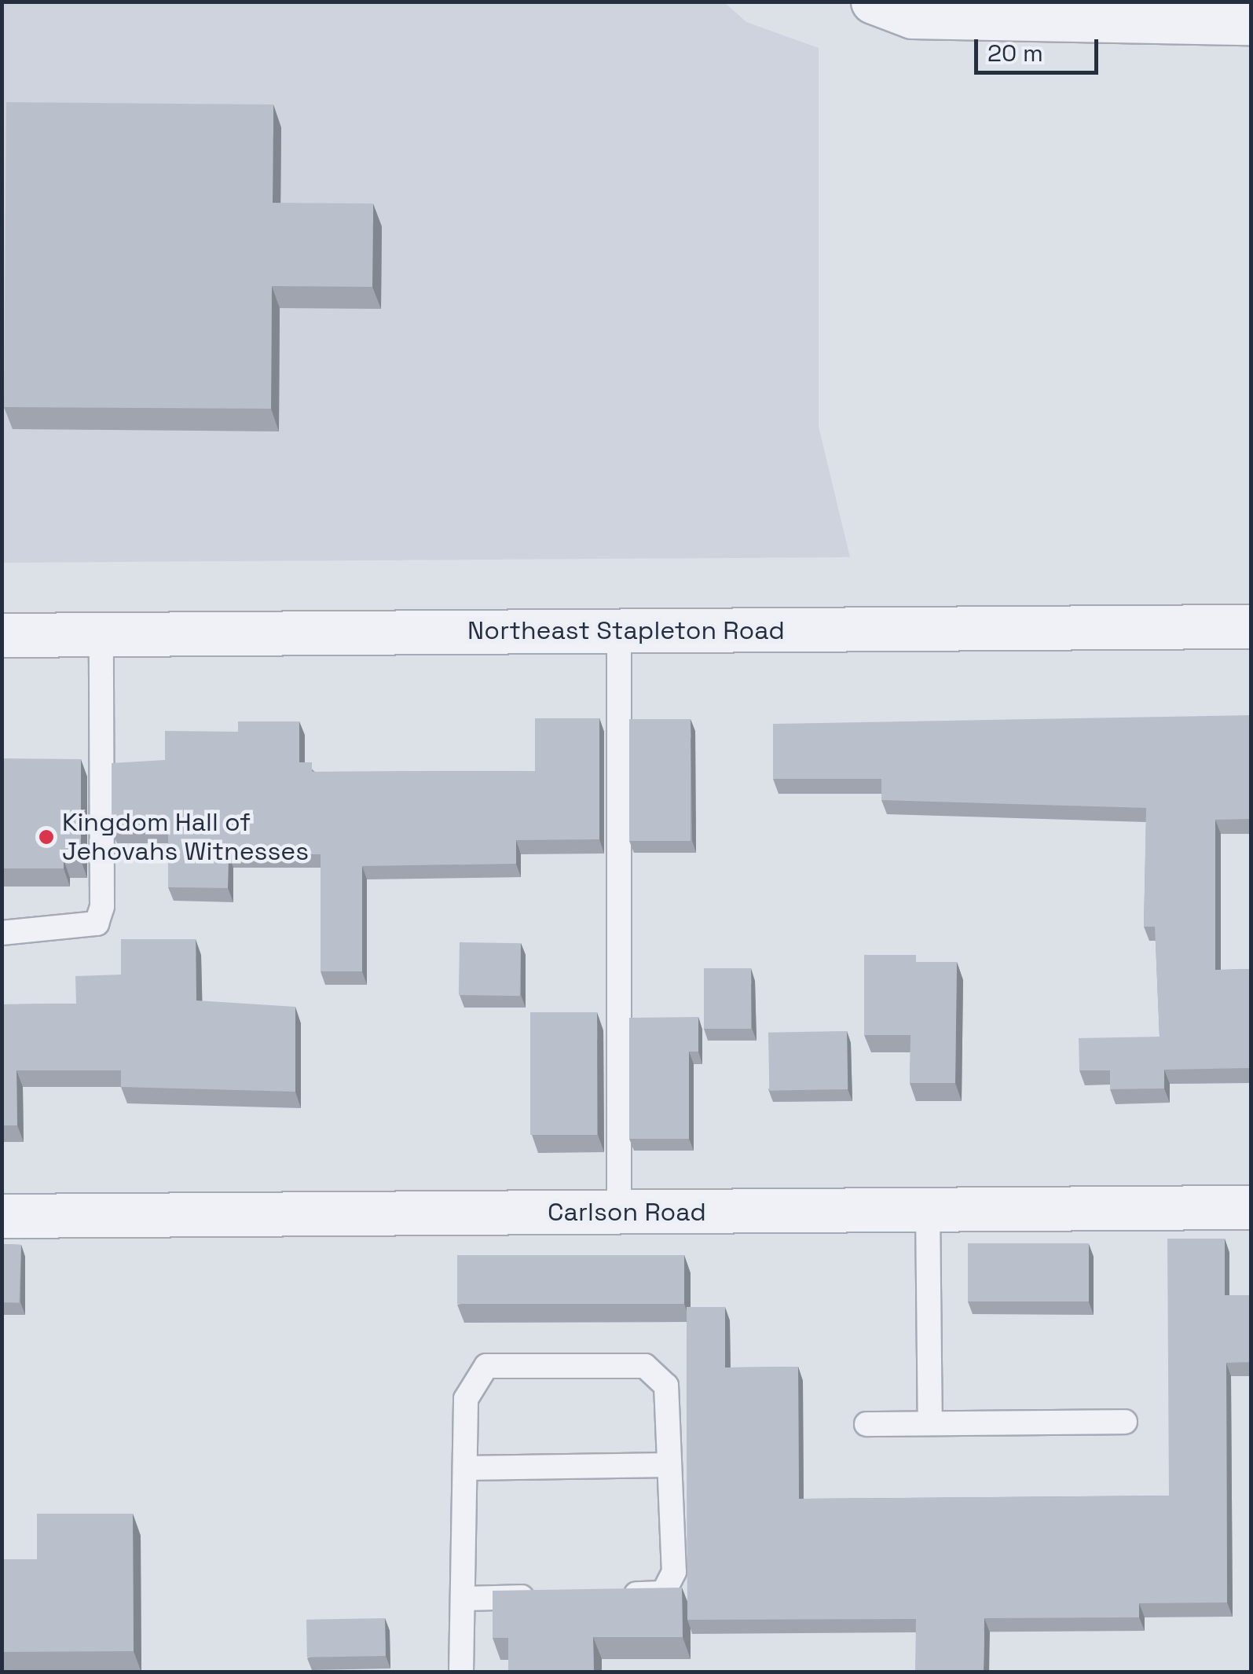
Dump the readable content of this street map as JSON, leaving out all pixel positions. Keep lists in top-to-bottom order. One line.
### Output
{"streets":{"street":["Northeast Stapleton Road","Carlson Road"]},"places":["Kingdom Hall of Jehovahs Witnesses"],"scale_bar":"20 m"}
